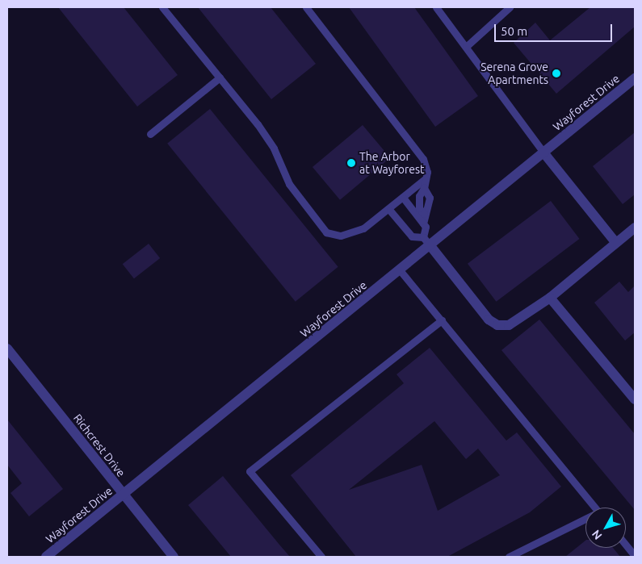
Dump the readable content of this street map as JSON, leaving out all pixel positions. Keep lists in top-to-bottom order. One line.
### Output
{"streets":{"street":["Wayforest Drive","Richcrest Drive"]},"crossings":[["Wayforest Drive","Richcrest Drive"]],"places":["Serena Grove Apartments","The Arbor at Wayforest"],"scale_bar":"50 m","north":"bottom left"}
